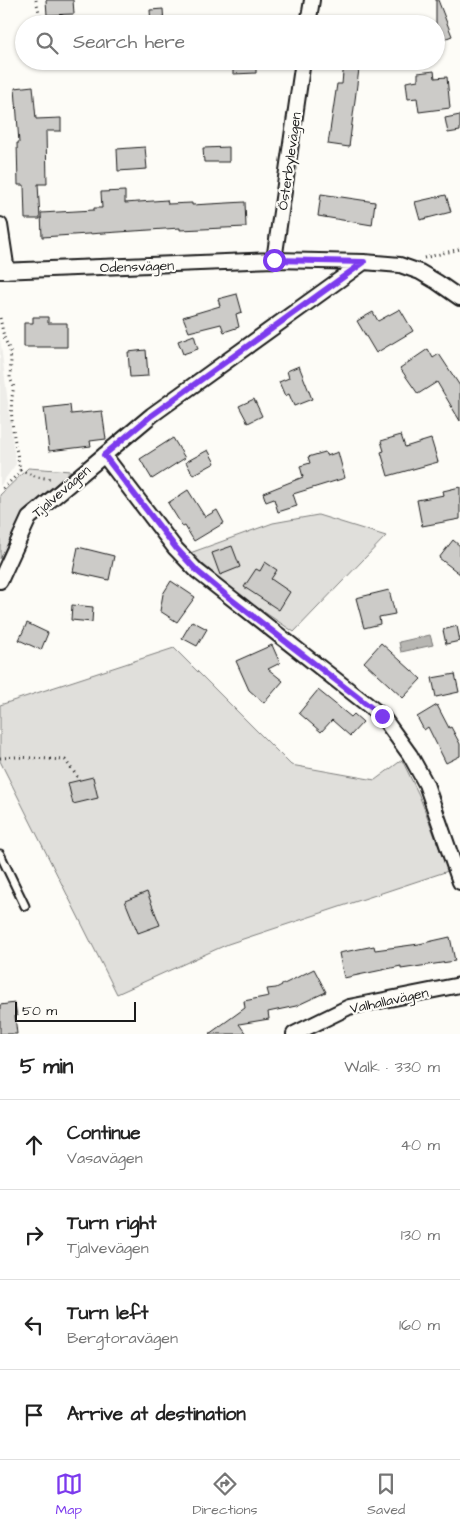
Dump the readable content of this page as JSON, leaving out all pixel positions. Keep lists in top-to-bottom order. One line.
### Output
{"streets":{"street":["Österbylevägen","Odensvägen","Tjalvevägen","Valhallavägen"]},"crossings":[["Österbylevägen","Odensvägen"],["Odensvägen","Tjalvevägen"]],"scale_bar":"50 m","page":{"search":"Search here","scale":"50 m","heading":["5 min","Walk · 330 m"],"list":[["Continue","Vasavägen","40 m"],["Turn right","Tjalvevägen","130 m"],["Turn left","Bergtoravägen","160 m"],"Arrive at destination"],"nav":["Map","Directions","Saved"]}}
